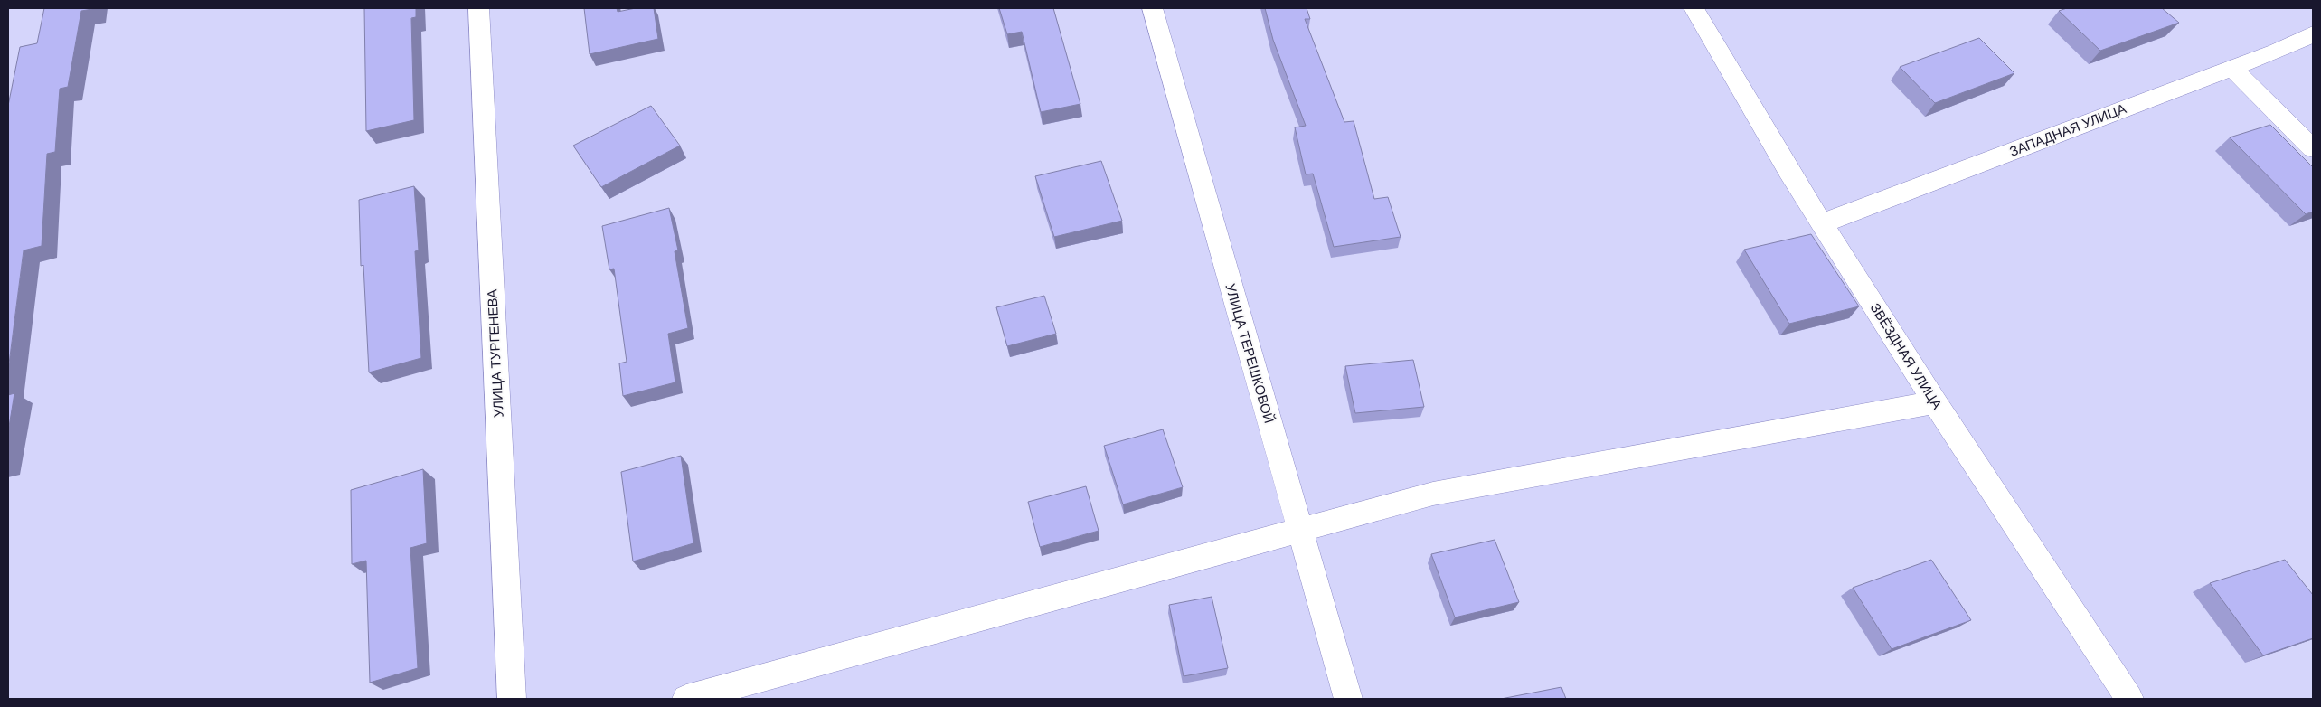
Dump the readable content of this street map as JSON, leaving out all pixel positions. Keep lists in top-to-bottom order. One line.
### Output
{"streets":{"street":["ЗАПАДНАЯ УЛИЦА","УЛИЦА ТУРГЕНЕВА","УЛИЦА ТЕРЕШКОВОЙ","ЗВЁЗДНАЯ УЛИЦА"]},"crossings":[["ЗАПАДНАЯ УЛИЦА","ЗВЁЗДНАЯ УЛИЦА"]]}
